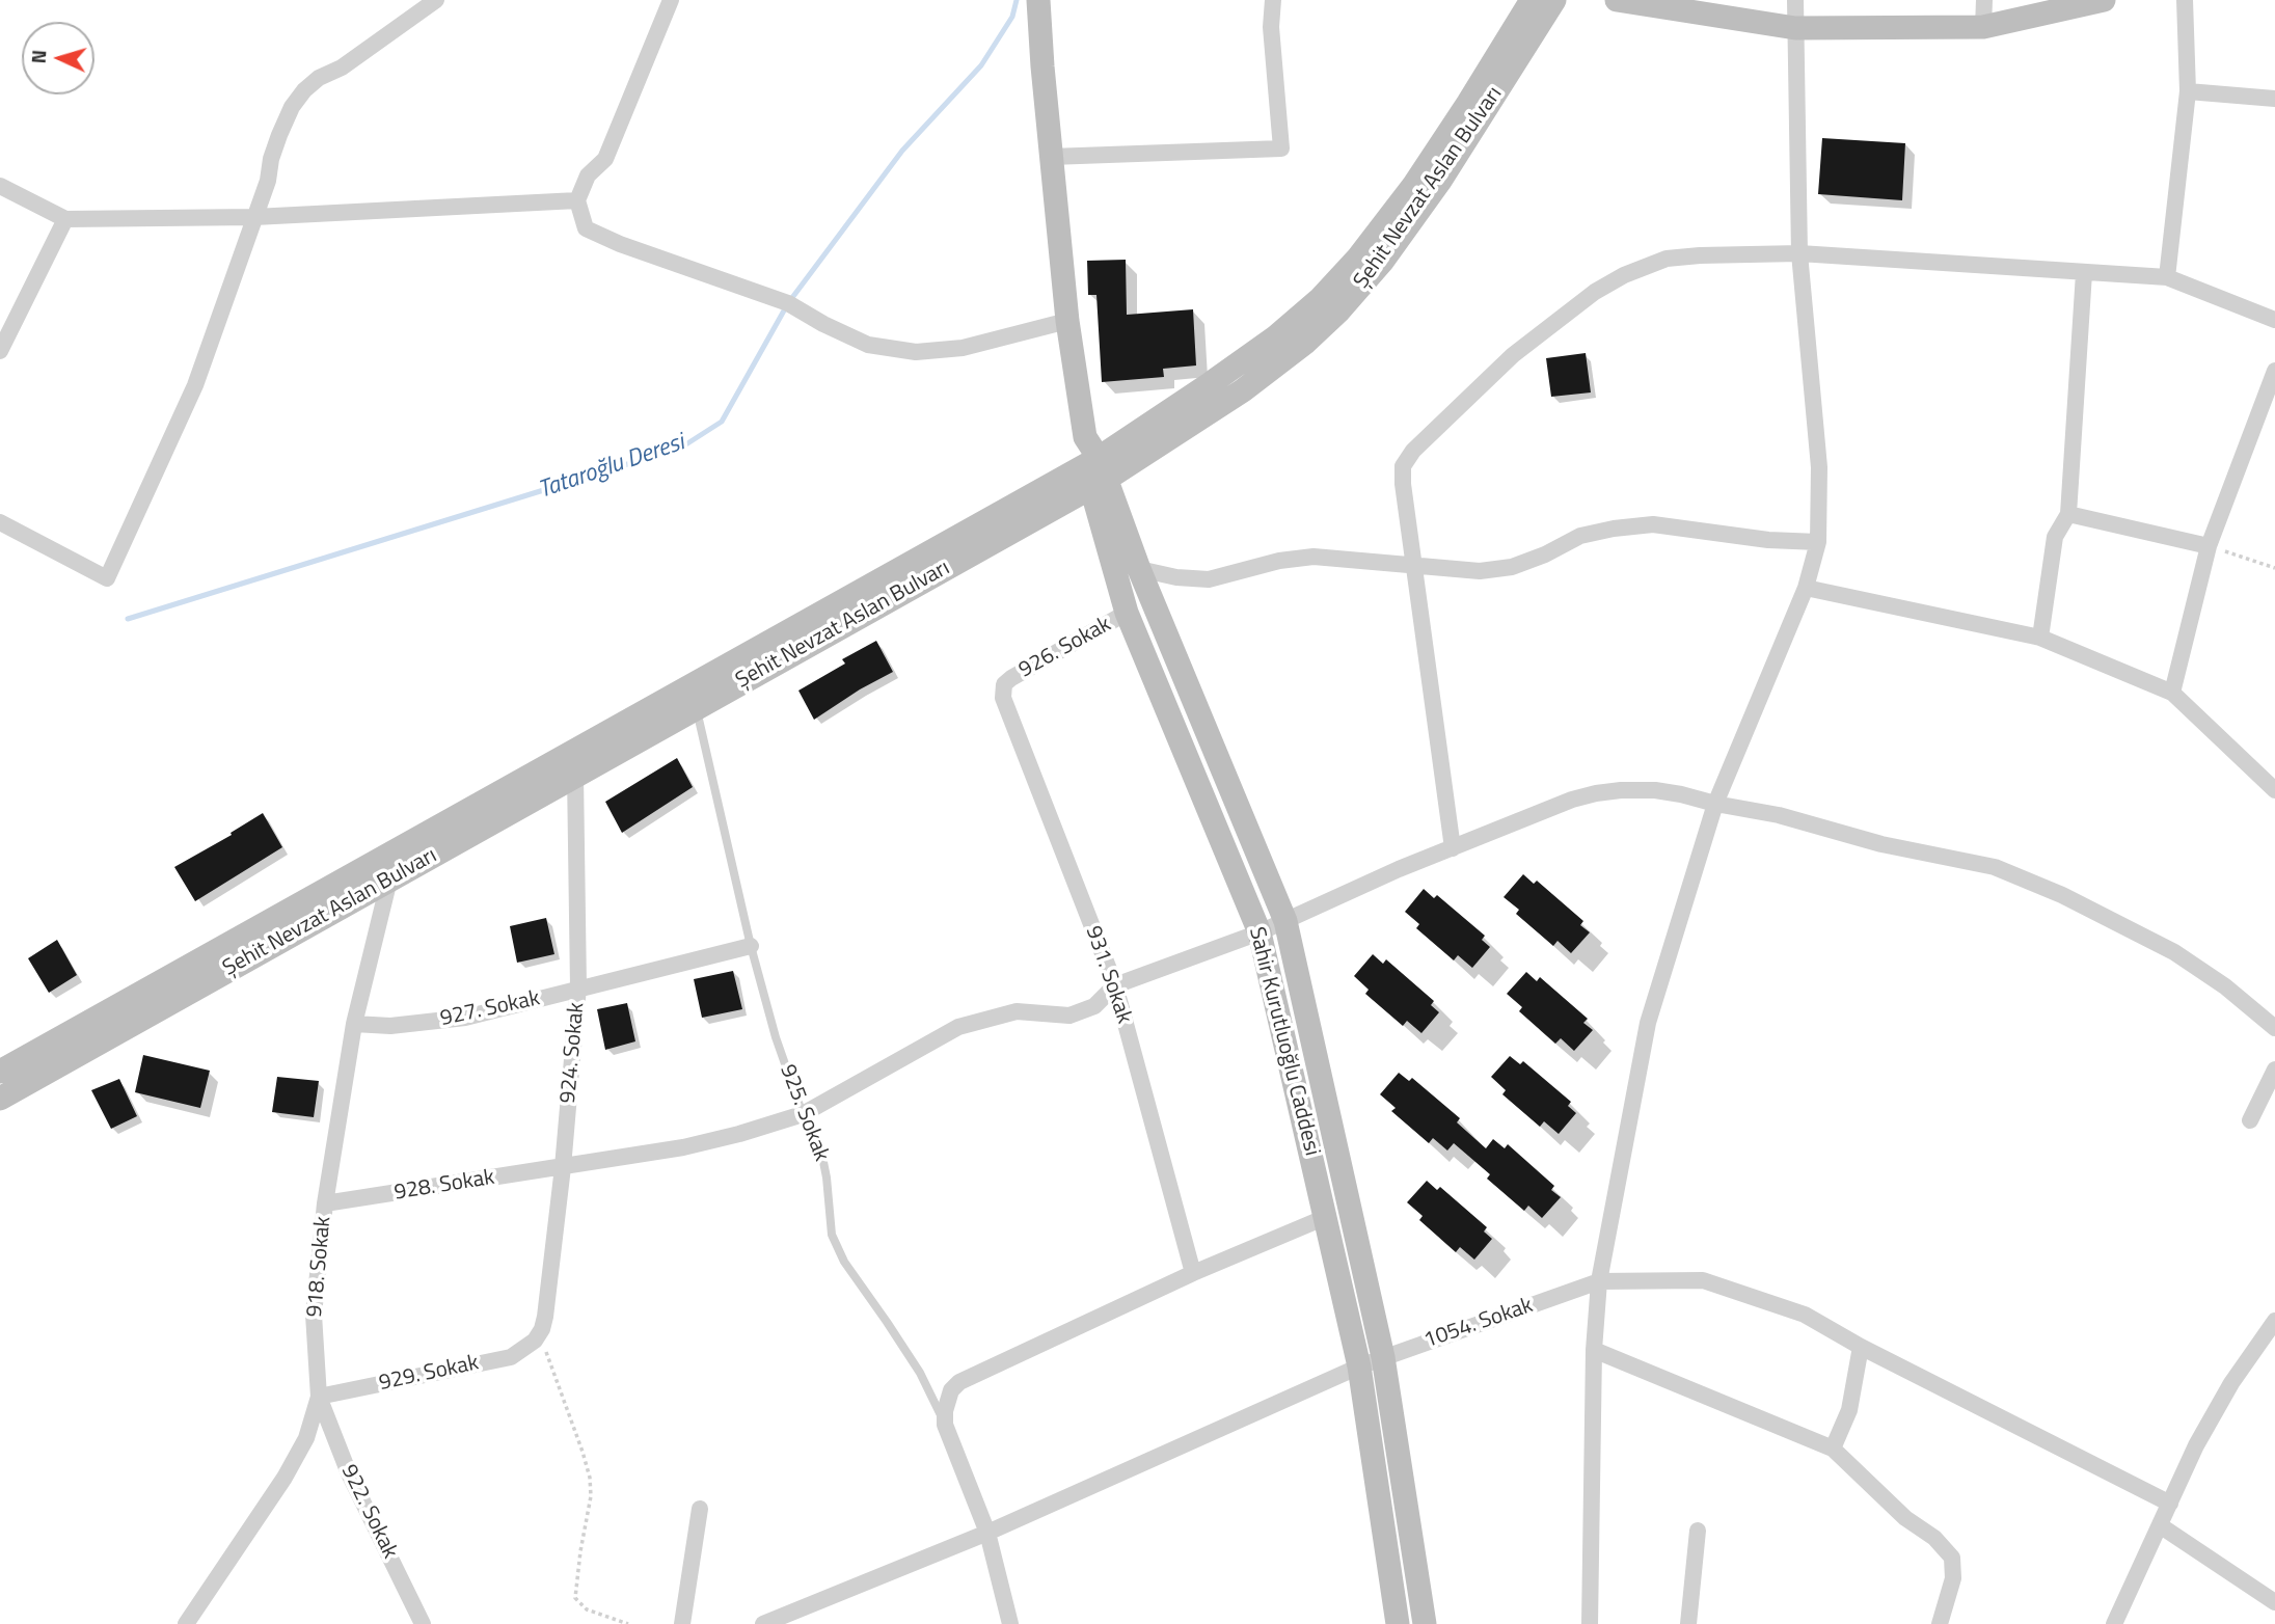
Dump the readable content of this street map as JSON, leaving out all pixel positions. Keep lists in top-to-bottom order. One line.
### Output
{"streets":{"main road":["Şehit Nevzat Aslan Bulvarı","Sahir Kurutluoğlu Caddesi"],"street":["926. Sokak","931. Sokak","927. Sokak","924. Sokak","925. Sokak","928. Sokak","918. Sokak","1054. Sokak","929. Sokak","922. Sokak"]},"crossings":[["Şehit Nevzat Aslan Bulvarı","Sahir Kurutluoğlu Caddesi"],["Şehit Nevzat Aslan Bulvarı","924. Sokak"],["Şehit Nevzat Aslan Bulvarı","925. Sokak"],["Şehit Nevzat Aslan Bulvarı","918. Sokak"],["926. Sokak","931. Sokak"],["926. Sokak","Sahir Kurutluoğlu Caddesi"],["931. Sokak","928. Sokak"],["927. Sokak","924. Sokak"],["927. Sokak","925. Sokak"],["927. Sokak","918. Sokak"],["Sahir Kurutluoğlu Caddesi","1054. Sokak"],["924. Sokak","928. Sokak"],["924. Sokak","929. Sokak"],["925. Sokak","928. Sokak"],["925. Sokak","1054. Sokak"],["928. Sokak","918. Sokak"],["918. Sokak","929. Sokak"],["918. Sokak","922. Sokak"],["929. Sokak","922. Sokak"]],"water":["Tataroğlu Deresi"],"north":"left"}
